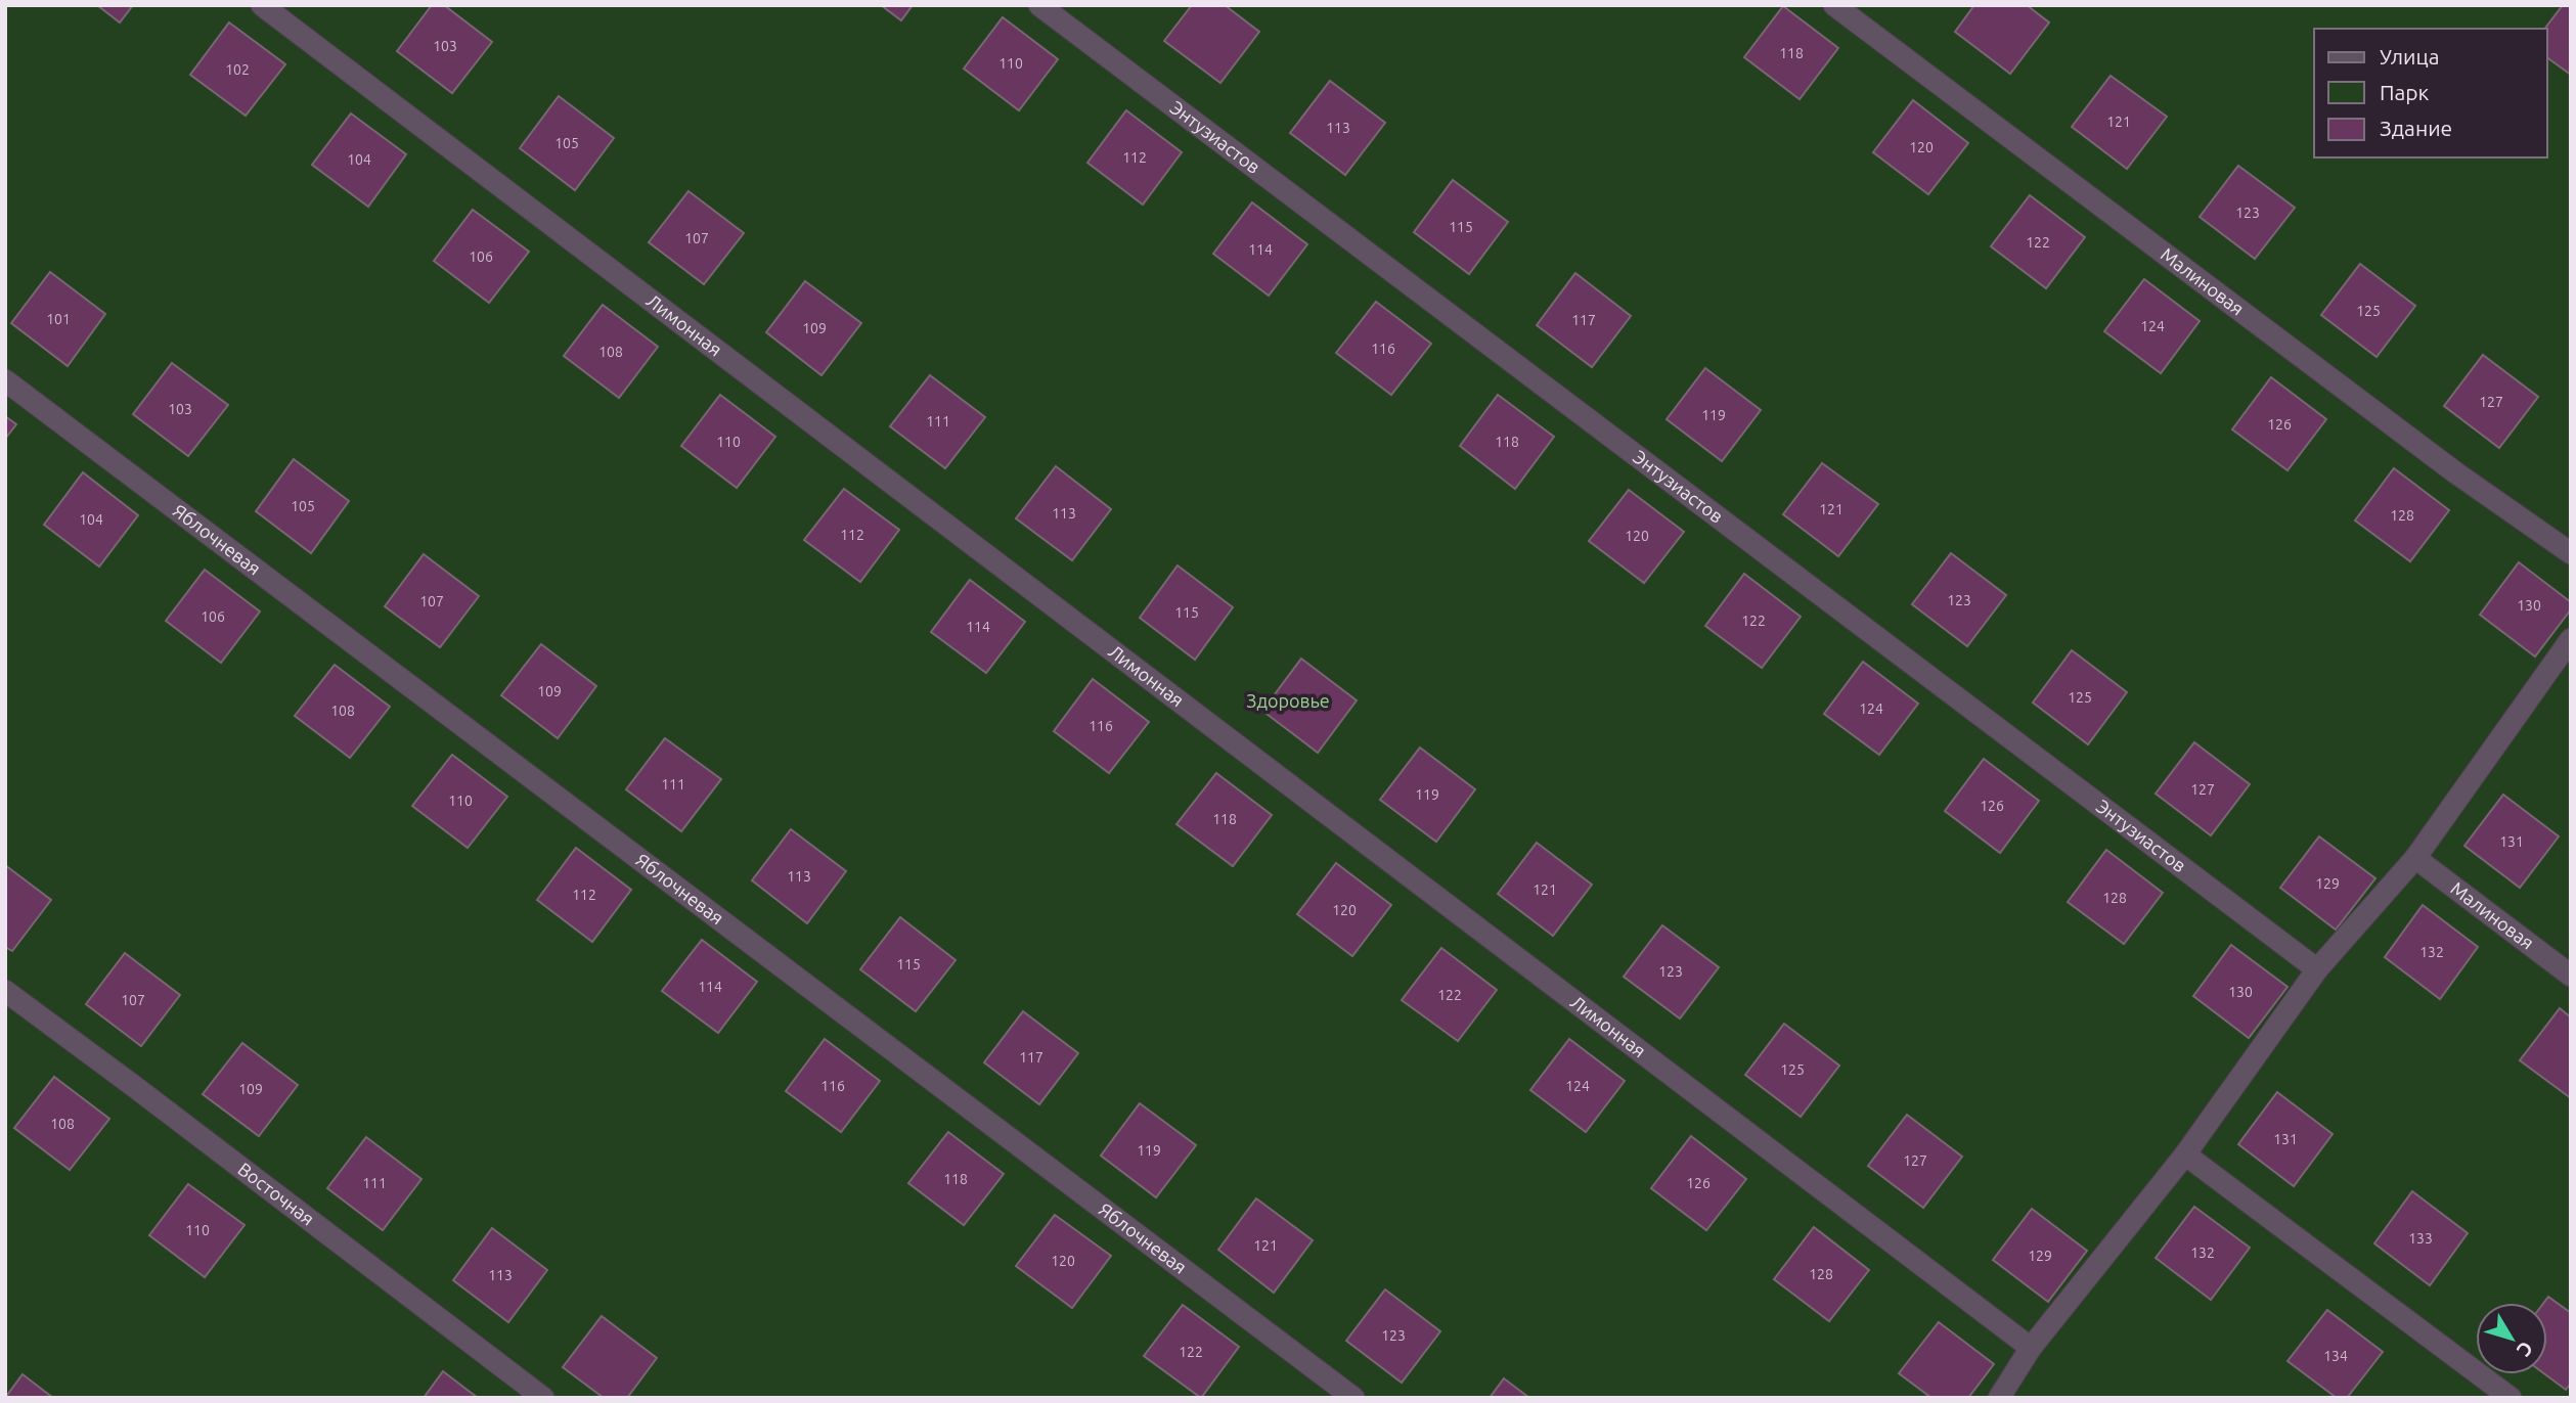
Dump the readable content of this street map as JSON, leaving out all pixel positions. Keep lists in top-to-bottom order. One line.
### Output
{"streets":{"street":["Энтузиастов","Малиновая","Лимонная","Яблочневая","Восточная"]},"parks":["Здоровье"],"house_numbers":["103","118","110","102","121","113","105","120","112","104","123","115","107","122","114","106","125","101","117","124","109","116","108","127","103","119","111","126","110","118","105","121","113","128","104","112","120","123","107","130","115","106","122","114","109","125","124","108","116","111","127","119","110","126","118","131","113","129","121","112","128","120","132","115","123","114","130","122","107","117","125","116","124","109","108","131","119","127","118","111","126","110","133","121","132","129","120","128","113","123","122","134"],"legend":["Улица","Парк","Здание"],"north":"bottom right"}
